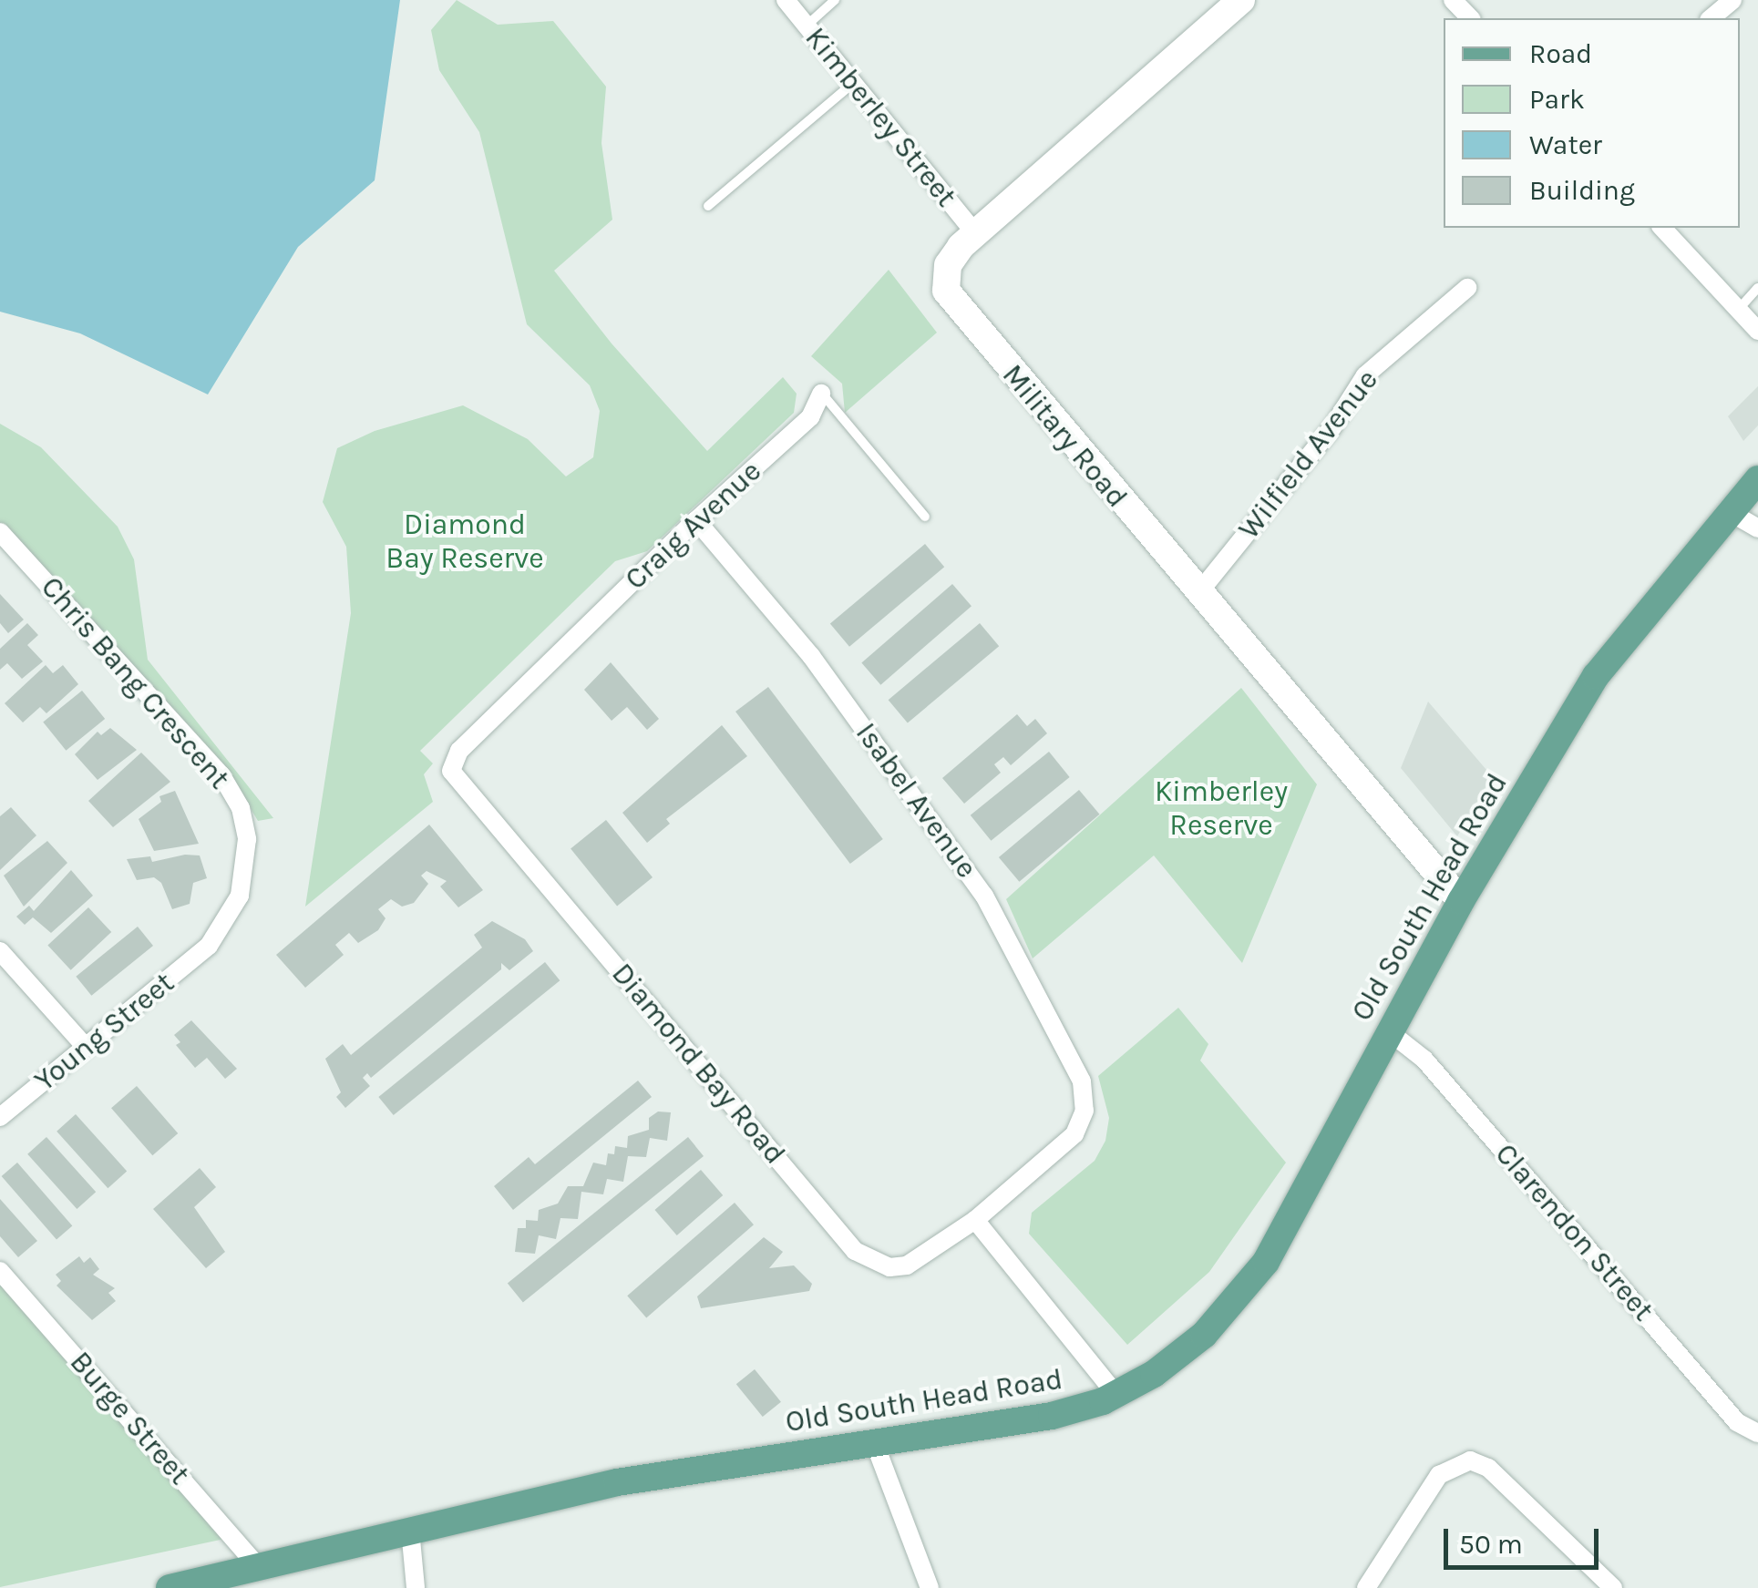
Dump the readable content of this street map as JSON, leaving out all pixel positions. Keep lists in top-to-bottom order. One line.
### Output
{"streets":{"main road":["Old South Head Road"],"street":["Kimberley Street","Military Road","Wilfield Avenue","Craig Avenue","Chris Bang Crescent","Isabel Avenue","Young Street","Diamond Bay Road","Clarendon Street","Burge Street"]},"crossings":[["Kimberley Street","Military Road"],["Military Road","Wilfield Avenue"],["Military Road","Old South Head Road"],["Craig Avenue","Isabel Avenue"],["Craig Avenue","Diamond Bay Road"],["Chris Bang Crescent","Young Street"],["Isabel Avenue","Diamond Bay Road"],["Old South Head Road","Clarendon Street"],["Old South Head Road","Burge Street"]],"parks":["Diamond Bay Reserve","Kimberley Reserve"],"legend":["Road","Park","Water","Building"],"scale_bar":"50 m"}
